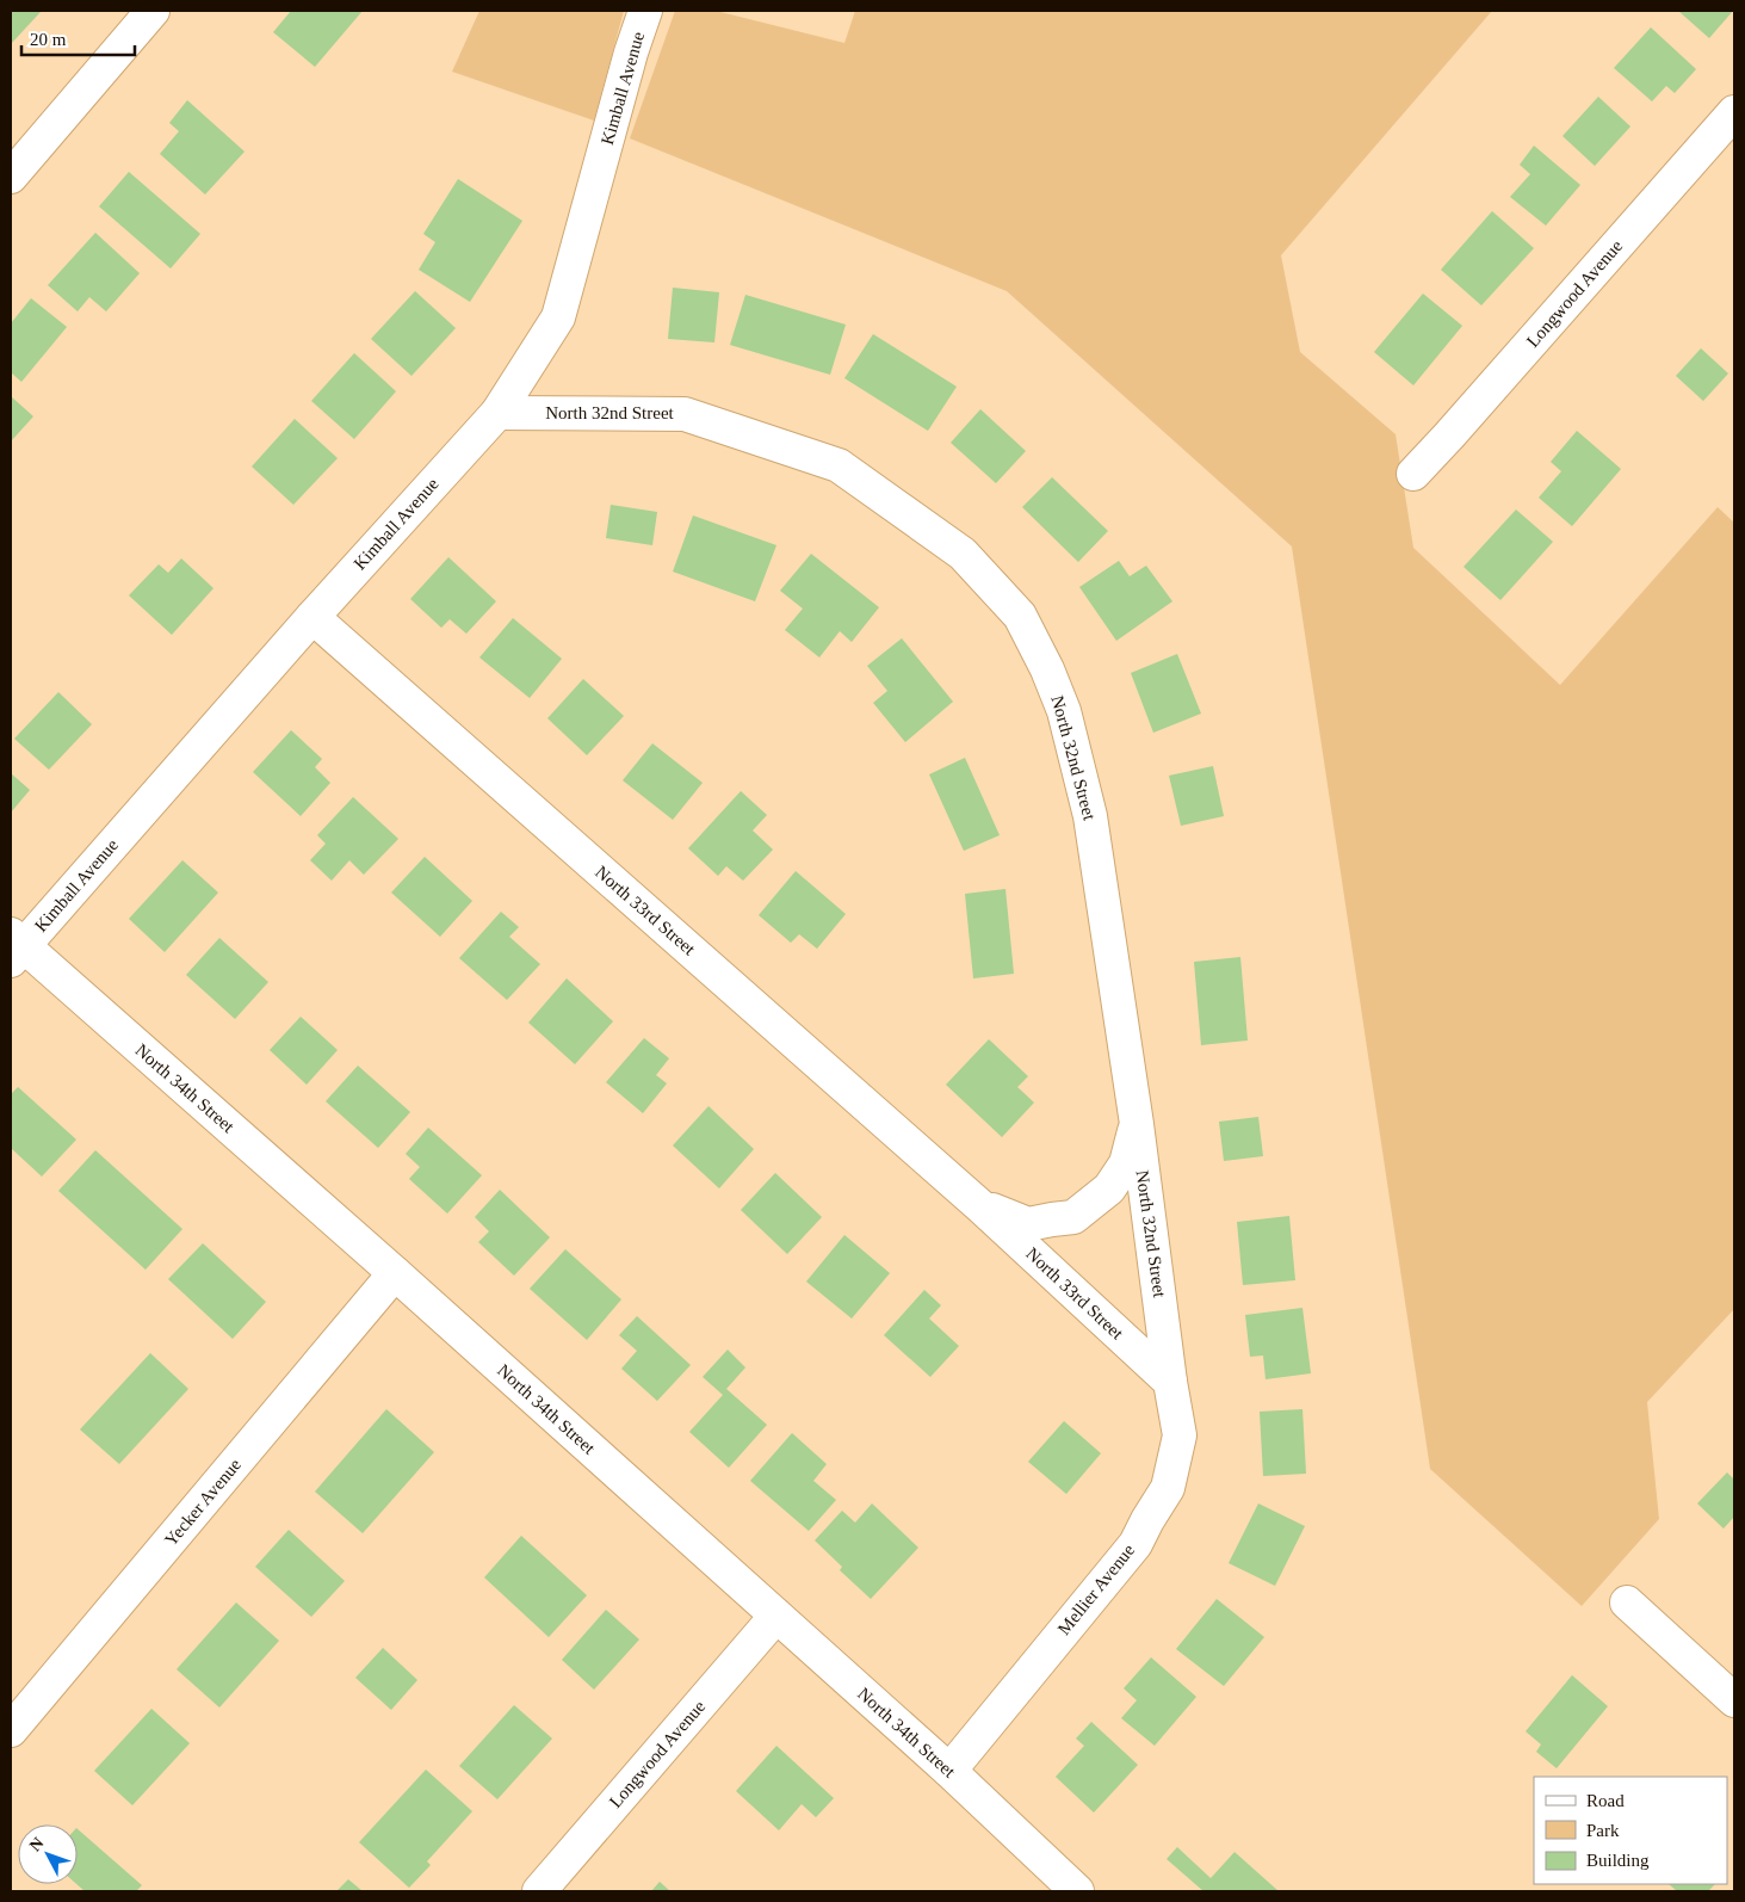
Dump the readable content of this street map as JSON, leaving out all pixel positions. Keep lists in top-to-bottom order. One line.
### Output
{"streets":{"street":["Kimball Avenue","Longwood Avenue","North 32nd Street","North 33rd Street","North 34th Street","Yecker Avenue","Mellier Avenue"]},"crossings":[["Kimball Avenue","North 32nd Street"],["Kimball Avenue","North 33rd Street"],["Kimball Avenue","North 34th Street"],["Longwood Avenue","North 34th Street"],["North 32nd Street","North 33rd Street"],["North 32nd Street","Mellier Avenue"],["North 33rd Street","Mellier Avenue"],["North 34th Street","Yecker Avenue"],["North 34th Street","Mellier Avenue"]],"legend":["Road","Park","Building"],"scale_bar":"20 m","north":"top left"}
